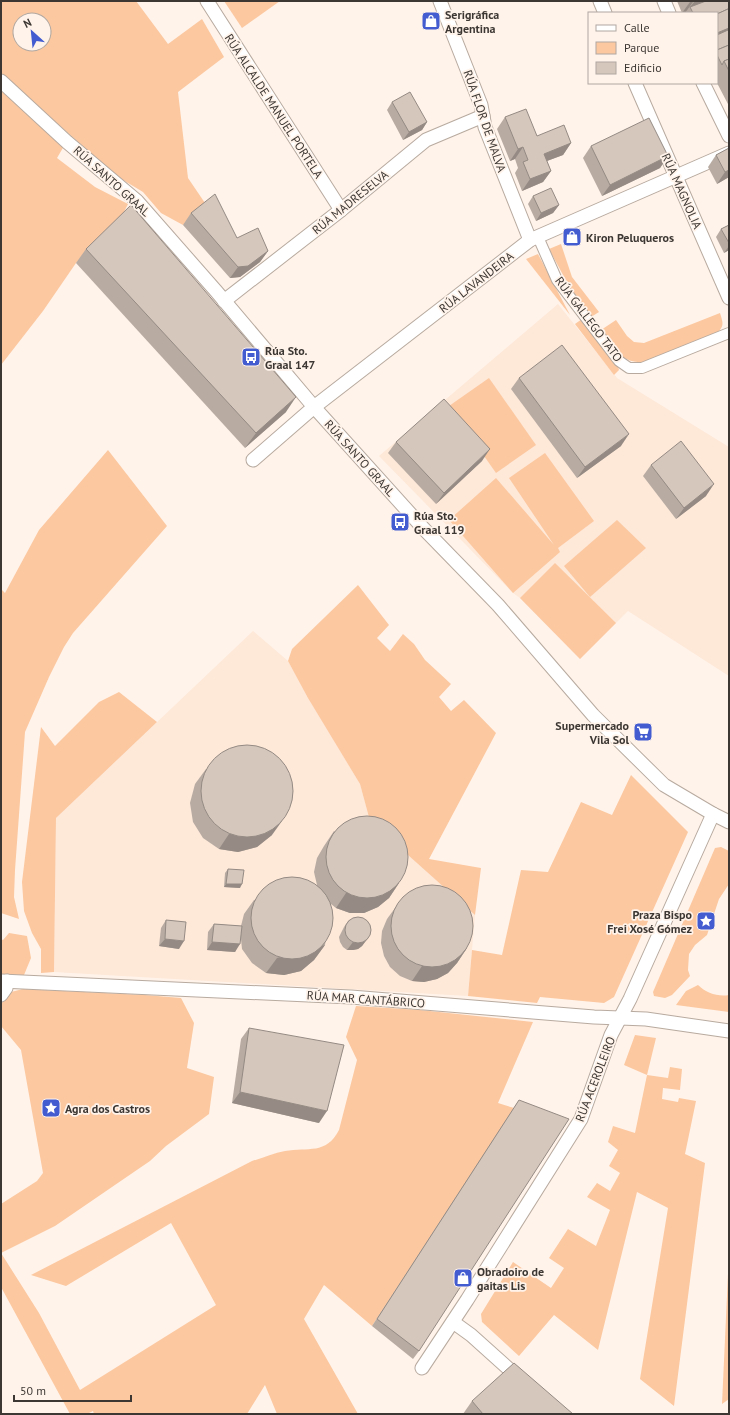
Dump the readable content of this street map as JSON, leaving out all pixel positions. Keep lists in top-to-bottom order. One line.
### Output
{"streets":{"street":["RÚA ALCALDE MANUEL PORTELA","RÚA FLOR DE MALVA","RÚA SANTO GRAAL","RÚA MAGNOLIA","RÚA MADRESELVA","RÚA LAVANDEIRA","RÚA GALLEGO TATO","RÚA MAR CANTÁBRICO","RÚA ACEROLEIRO"]},"crossings":[["RÚA ALCALDE MANUEL PORTELA","RÚA MADRESELVA"],["RÚA FLOR DE MALVA","RÚA MADRESELVA"],["RÚA FLOR DE MALVA","RÚA LAVANDEIRA"],["RÚA FLOR DE MALVA","RÚA GALLEGO TATO"],["RÚA SANTO GRAAL","RÚA MADRESELVA"],["RÚA SANTO GRAAL","RÚA LAVANDEIRA"],["RÚA SANTO GRAAL","RÚA ACEROLEIRO"],["RÚA MAGNOLIA","RÚA LAVANDEIRA"],["RÚA LAVANDEIRA","RÚA GALLEGO TATO"],["RÚA MAR CANTÁBRICO","RÚA ACEROLEIRO"]],"places":{"shop":["Serigráfica Argentina","Kiron Peluqueros","Obradoiro de gaitas Lis"],"bus stop":["Rúa Sto. Graal 147","Rúa Sto. Graal 119"],"supermarket":["Supermercado Vila Sol"],"place":["Praza Bispo Frei Xosé Gómez","Agra dos Castros"]},"legend":["Calle","Parque","Edificio"],"scale_bar":"50 m","north":"top left"}
